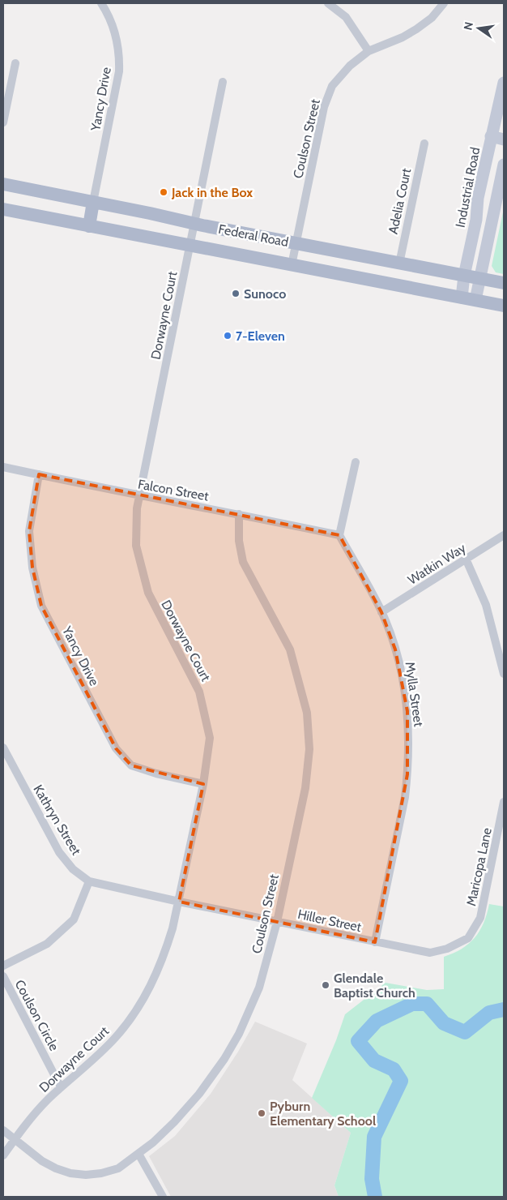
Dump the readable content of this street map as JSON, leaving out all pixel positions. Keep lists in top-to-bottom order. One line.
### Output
{"streets":{"main road":["Federal Road"],"street":["Yancy Drive","Coulson Street","Industrial Road","Adelia Court","Dorwayne Court","Falcon Street","Watkin Way","Mylla Street","Kathryn Street","Maricopa Lane","Hiller Street","Coulson Circle"]},"crossings":[["Yancy Drive","Federal Road"],["Yancy Drive","Dorwayne Court"],["Yancy Drive","Falcon Street"],["Coulson Street","Federal Road"],["Coulson Street","Dorwayne Court"],["Coulson Street","Falcon Street"],["Coulson Street","Hiller Street"],["Industrial Road","Federal Road"],["Adelia Court","Federal Road"],["Federal Road","Dorwayne Court"],["Dorwayne Court","Falcon Street"],["Dorwayne Court","Kathryn Street"],["Dorwayne Court","Hiller Street"],["Dorwayne Court","Coulson Circle"],["Falcon Street","Mylla Street"],["Watkin Way","Mylla Street"],["Mylla Street","Hiller Street"],["Kathryn Street","Hiller Street"],["Maricopa Lane","Hiller Street"]],"places":["Jack in the Box","Sunoco","7-Eleven","Glendale Baptist Church","Pyburn Elementary School"],"north":"left"}
